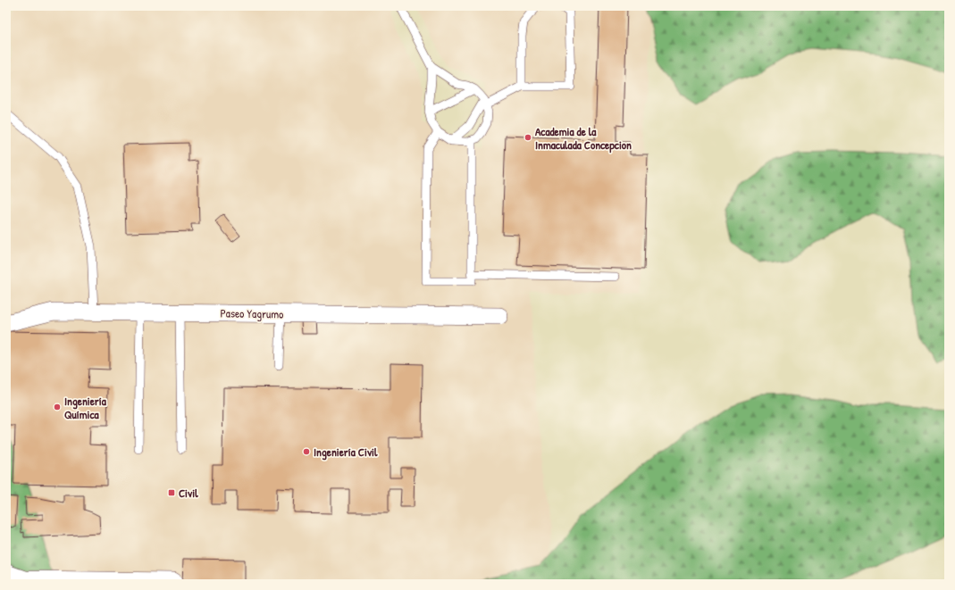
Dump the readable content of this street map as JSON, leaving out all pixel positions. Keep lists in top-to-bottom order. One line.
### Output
{"streets":{"street":["Paseo Yagrumo"]},"places":{"other":["Academia de la Inmaculada Concepcion","Ingeniería Química","Ingeniería Civil"],"transit":["Civil"]}}
